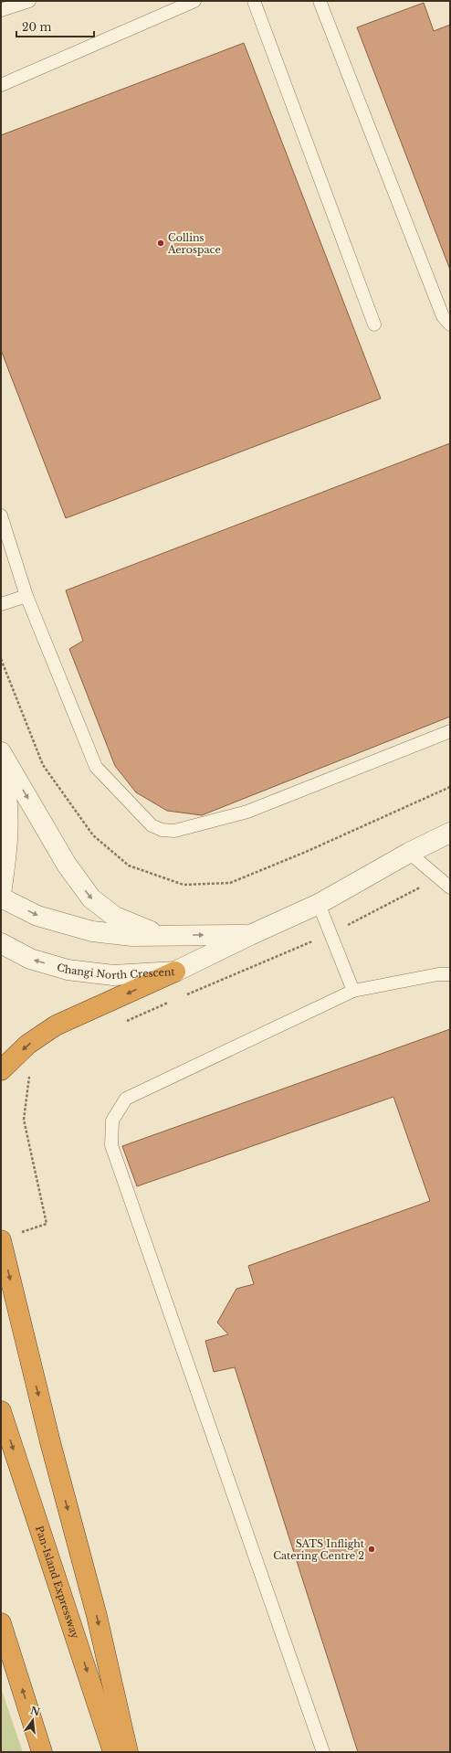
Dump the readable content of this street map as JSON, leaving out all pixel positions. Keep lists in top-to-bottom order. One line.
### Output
{"streets":{"highway":["Pan-Island Expressway"],"street":["Changi North Crescent"]},"places":["Collins Aerospace","SATS Inflight Catering Centre 2"],"scale_bar":"20 m","north":"top"}
